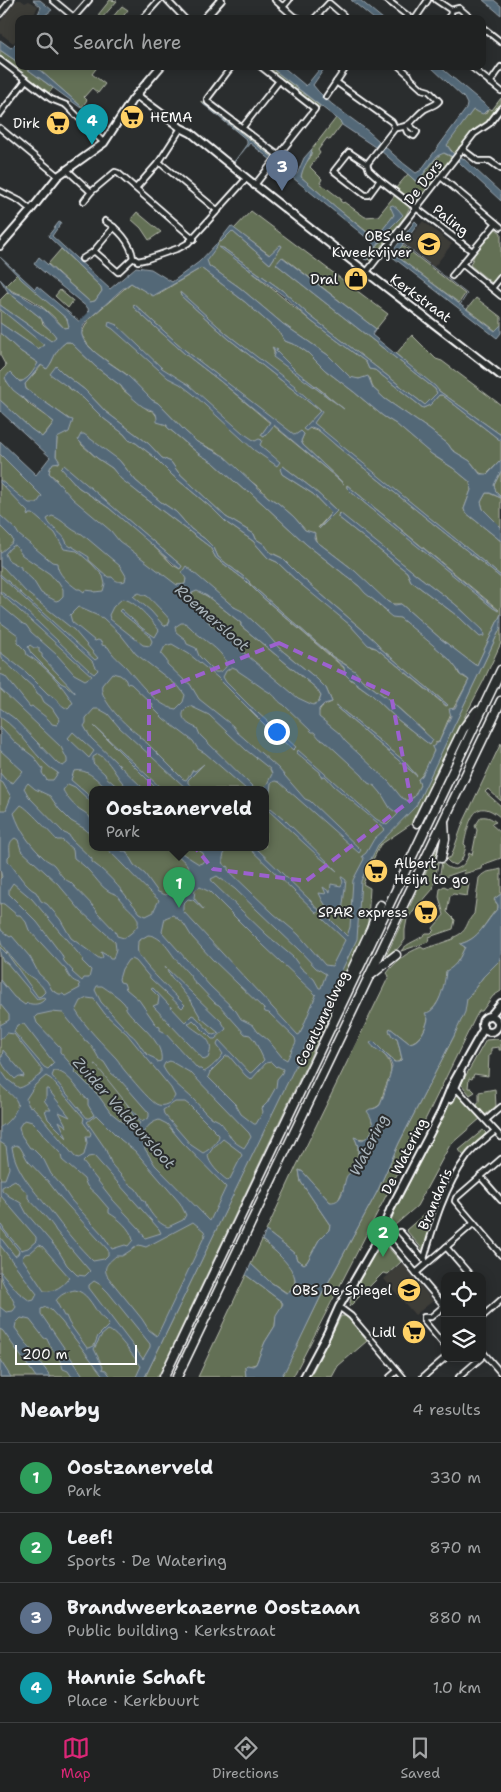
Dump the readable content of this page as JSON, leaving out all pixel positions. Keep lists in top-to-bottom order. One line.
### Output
{"streets":{"highway":["Coentunnelweg"],"street":["De Dors","Paling","Kerkstraat","De Watering","Brandaris"]},"crossings":[["De Dors","Paling"],["De Dors","Kerkstraat"]],"water":["Roemersloot","Zuider Valdeursloot","Watering"],"places":{"supermarket":["HEMA","Dirk","Albert Heijn to go","SPAR express","Lidl"],"school or university":["OBS de Kweekvijver","OBS De Spiegel"],"shop":["Dral"]},"scale_bar":"200 m","page":{"search":"Search here","pins":["4","3","1","2"],"popup":["Oostzanerveld","Park"],"scale":"200 m","heading":["Nearby","4 results"],"list":[{"mark":"1","name":"Oostzanerveld","note":"Park","value":"330 m"},{"mark":"2","name":"Leef!","note":"Sports · De Watering","value":"870 m"},{"mark":"3","name":"Brandweerkazerne Oostzaan","note":"Public building · Kerkstraat","value":"880 m"},{"mark":"4","name":"Hannie Schaft","note":"Place · Kerkbuurt","value":"1.0 km"}],"nav":["Map","Directions","Saved"]}}
